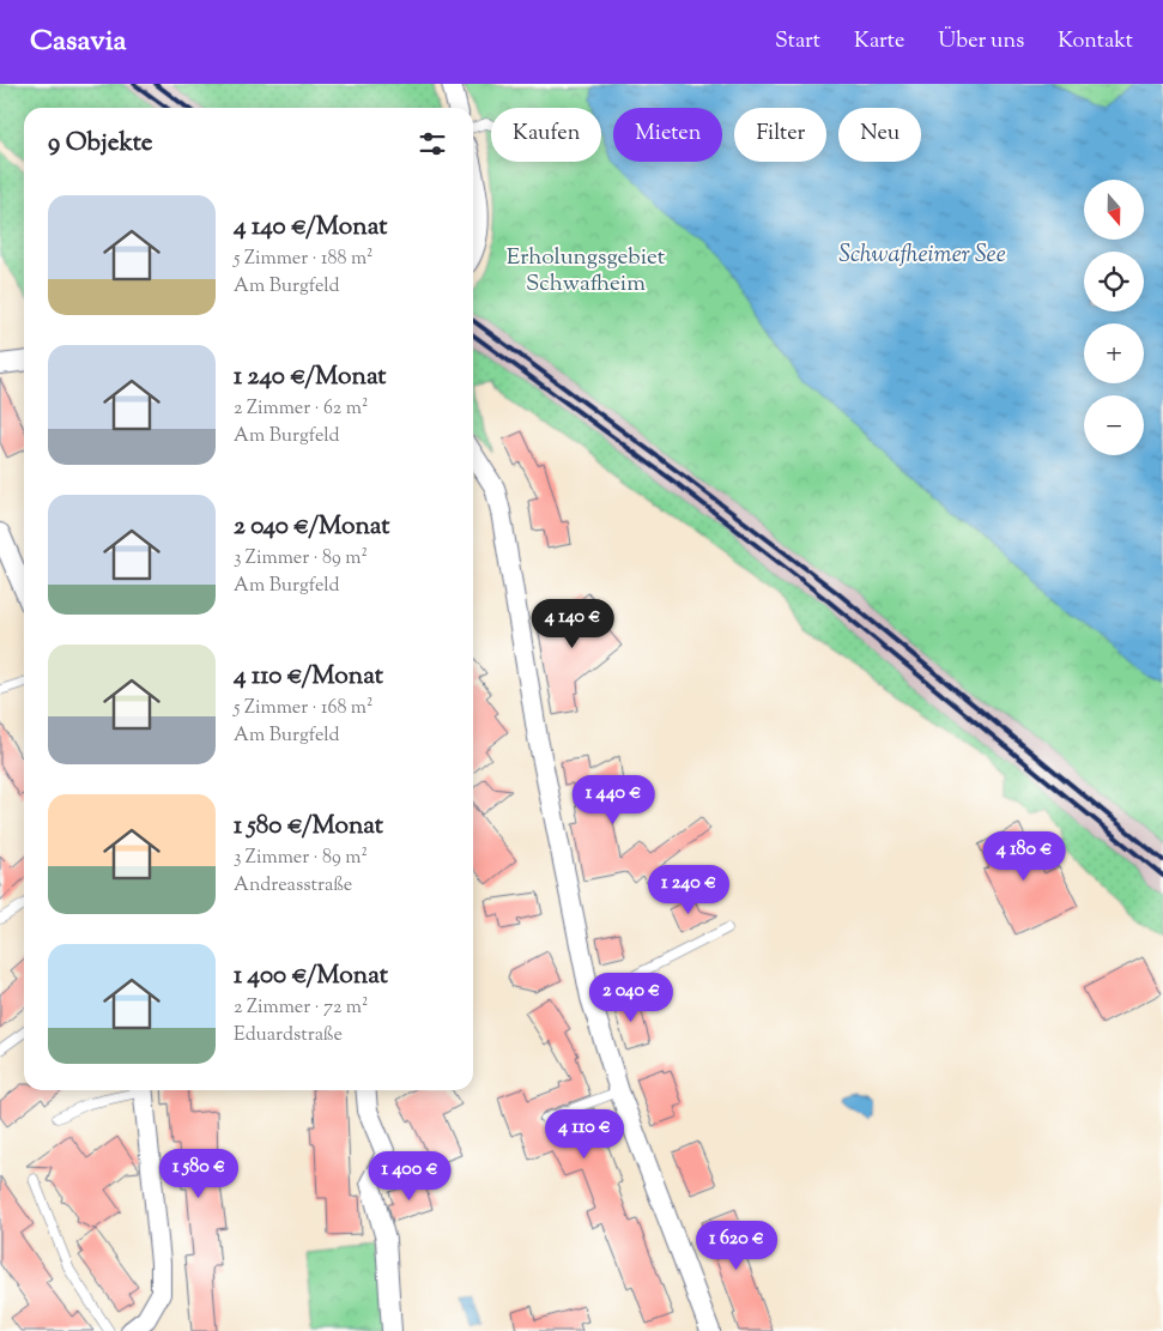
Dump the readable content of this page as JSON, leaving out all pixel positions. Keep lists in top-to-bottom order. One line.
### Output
{"water":["Schwafheimer See"],"parks":["Erholungsgebiet Schwafheim"],"north":"bottom","page":{"header":"Casavia","nav":["Start","Karte","Über uns","Kontakt"],"chip":["Kaufen","Mieten","Filter","Neu"],"heading":"9 Objekte","map_buttons":["+","−"],"list":[{"name":"4 140 €/Monat","note":"5 Zimmer · 188 m² · Am Burgfeld"},{"name":"1 240 €/Monat","note":"2 Zimmer · 62 m² · Am Burgfeld"},{"name":"2 040 €/Monat","note":"3 Zimmer · 89 m² · Am Burgfeld"},{"name":"4 110 €/Monat","note":"5 Zimmer · 168 m² · Am Burgfeld"},{"name":"1 580 €/Monat","note":"3 Zimmer · 89 m² · Andreasstraße"},{"name":"1 400 €/Monat","note":"2 Zimmer · 72 m² · Eduardstraße"}],"price":["4 140 €","1 440 €","4 180 €","1 240 €","2 040 €","4 110 €","1 580 €","1 400 €","1 620 €"]}}
